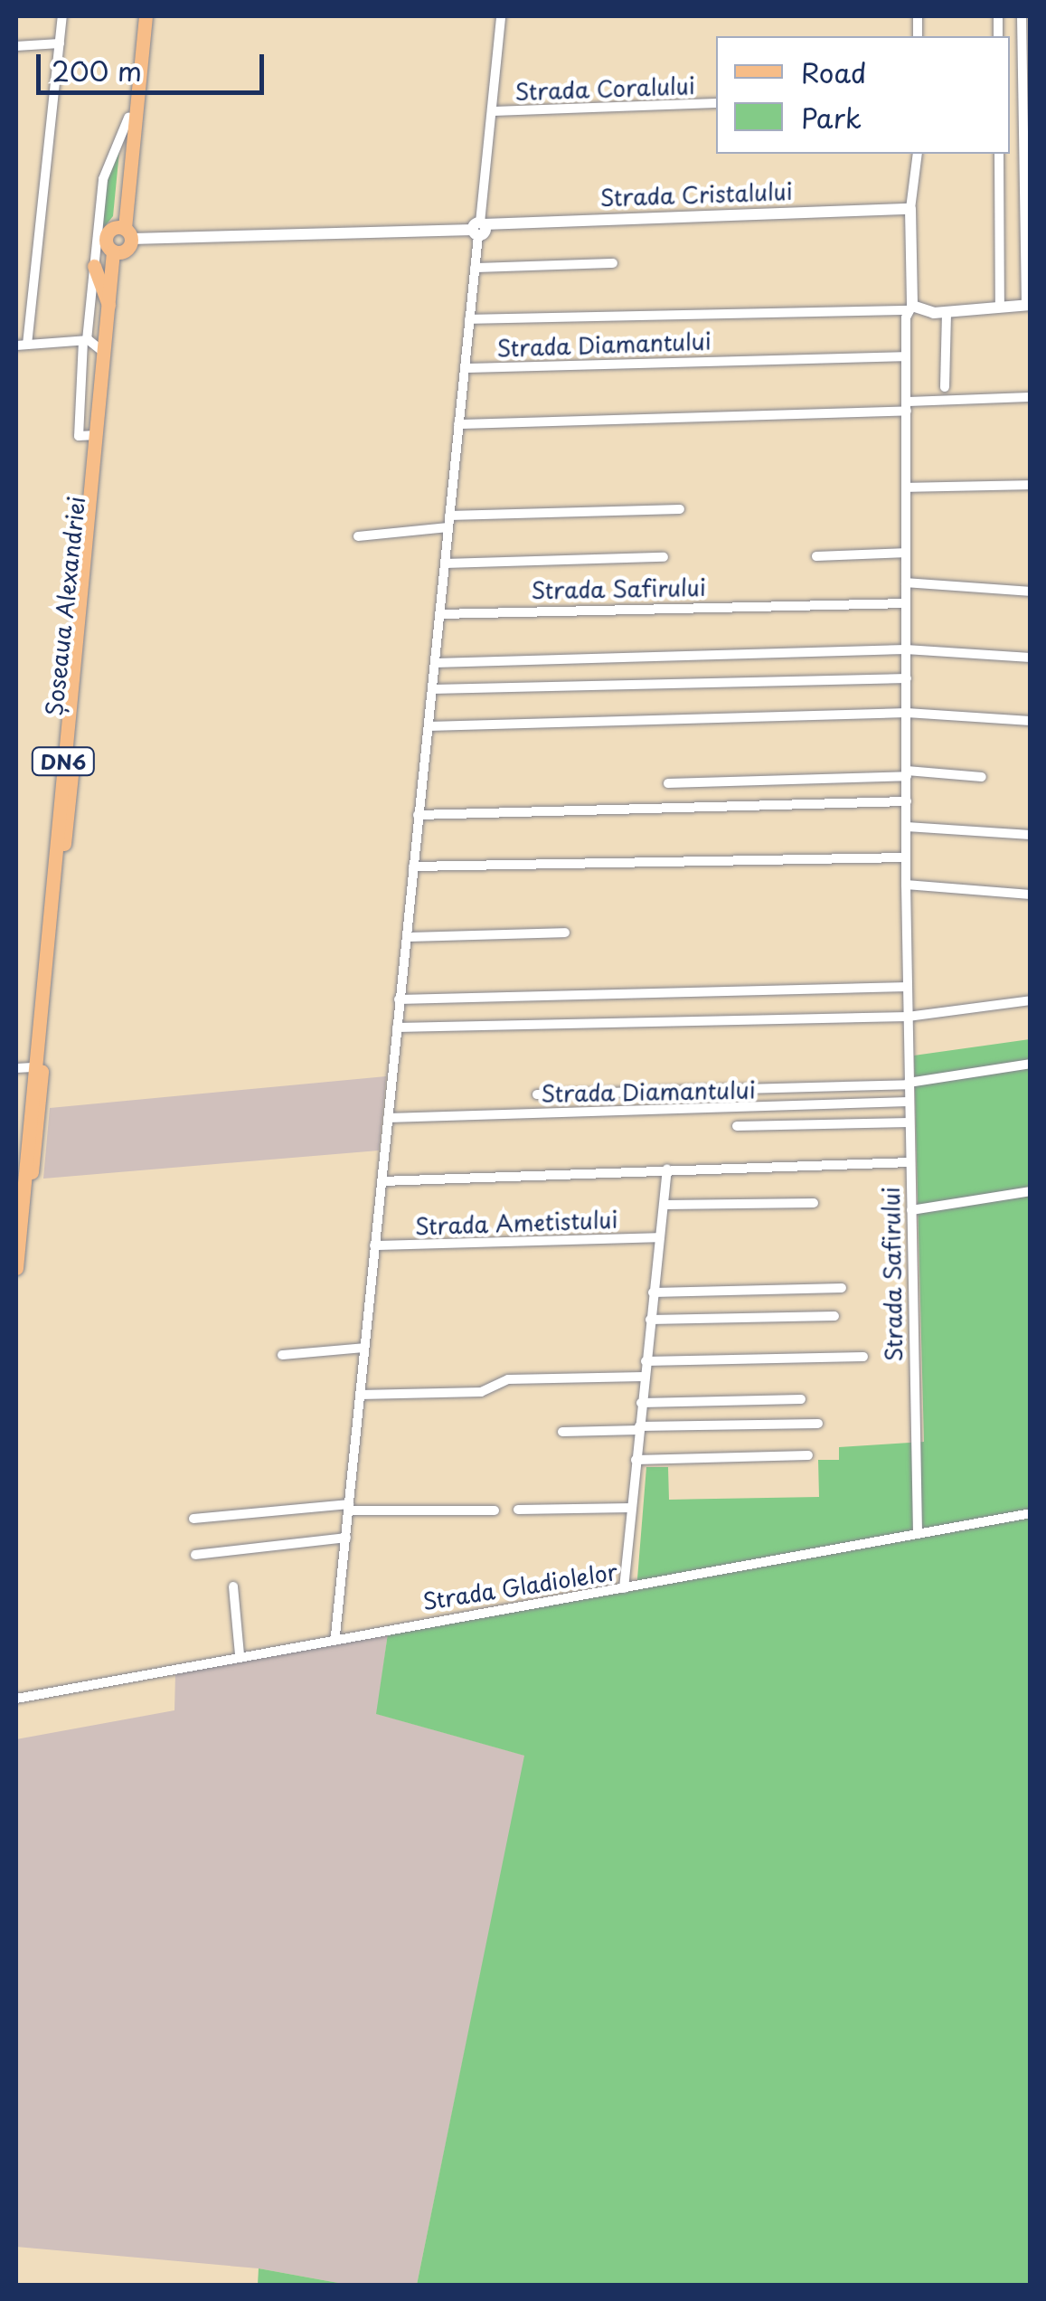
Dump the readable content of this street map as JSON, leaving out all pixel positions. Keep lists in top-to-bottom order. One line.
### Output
{"streets":{"main road":["Șoseaua Alexandriei","DN6"],"street":["Strada Coralului","Strada Cristalului","Strada Diamantului","Strada Safirului","Strada Ametistului","Strada Gladiolelor"]},"crossings":[["Strada Coralului","Strada Diamantului"],["Strada Cristalului","Strada Diamantului"],["Strada Cristalului","Strada Safirului"],["Strada Cristalului","DN6"],["Strada Diamantului","Strada Safirului"],["Strada Diamantului","Strada Ametistului"],["Strada Diamantului","Strada Gladiolelor"],["Strada Safirului","Strada Gladiolelor"],["Șoseaua Alexandriei","DN6"]],"legend":["Road","Park"],"scale_bar":"200 m"}
